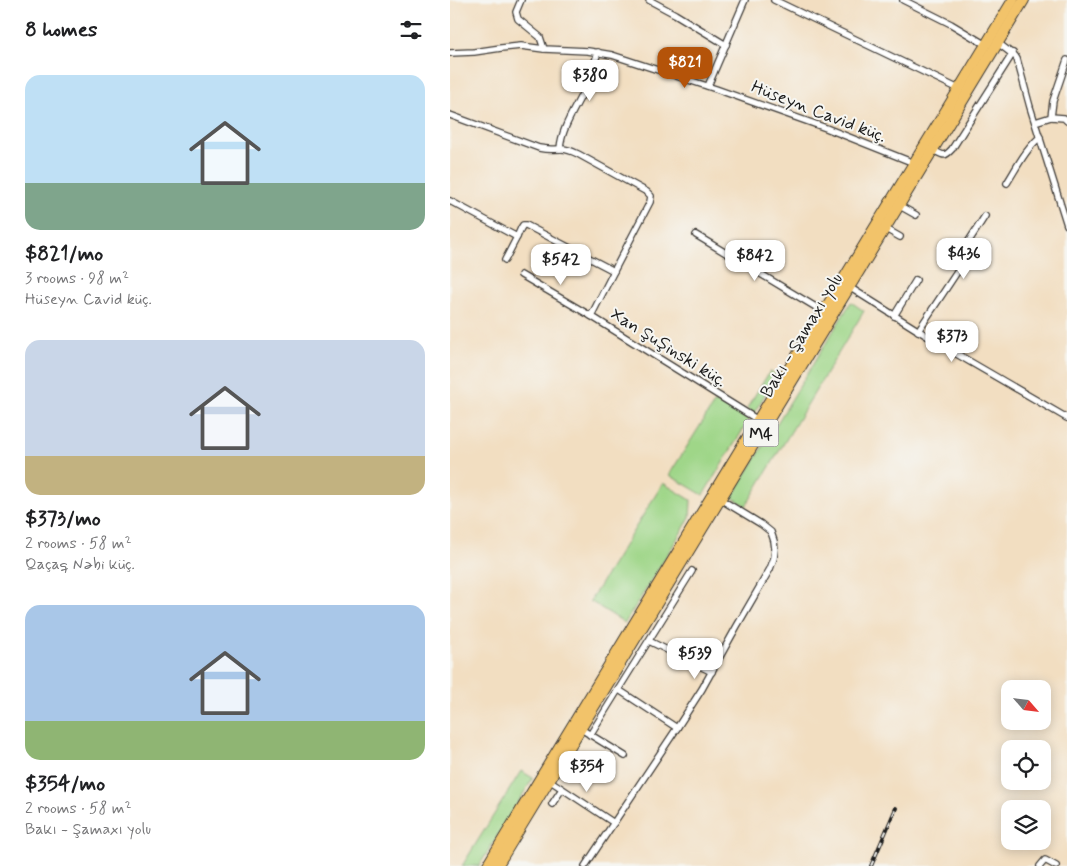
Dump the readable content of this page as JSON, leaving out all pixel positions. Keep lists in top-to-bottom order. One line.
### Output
{"streets":{"highway":["Bakı - Şamaxı yolu","M4"],"street":["Hüseyn Cavid küç.","Xan Şuşinski küç."]},"crossings":[["Hüseyn Cavid küç.","Bakı - Şamaxı yolu"],["Bakı - Şamaxı yolu","Xan Şuşinski küç."]],"north":"bottom right","page":{"heading":"8 homes","price":["$821","$380","$436","$842","$542","$373","$539","$354"],"list":[{"name":"$821/mo","note":"3 rooms · 98 m² · Hüseyn Cavid küç."},{"name":"$373/mo","note":"2 rooms · 58 m² · Qaçaq Nəbi küç."},{"name":"$354/mo","note":"2 rooms · 58 m² · Bakı - Şamaxı yolu"}]}}
